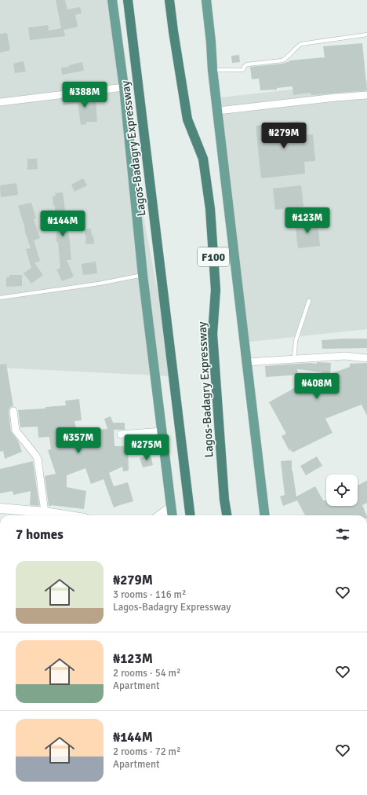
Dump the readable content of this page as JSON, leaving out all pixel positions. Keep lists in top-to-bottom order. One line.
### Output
{"streets":{"highway":["Lagos-Badagry Expressway","F100"]},"page":{"price":["₦388M","₦279M","₦123M","₦144M","₦408M","₦357M","₦275M"],"heading":"7 homes","list":[{"name":"₦279M","note":"3 rooms · 116 m² · Lagos-Badagry Expressway"},{"name":"₦123M","note":"2 rooms · 54 m² · Apartment"},{"name":"₦144M","note":"2 rooms · 72 m² · Apartment"}]}}
